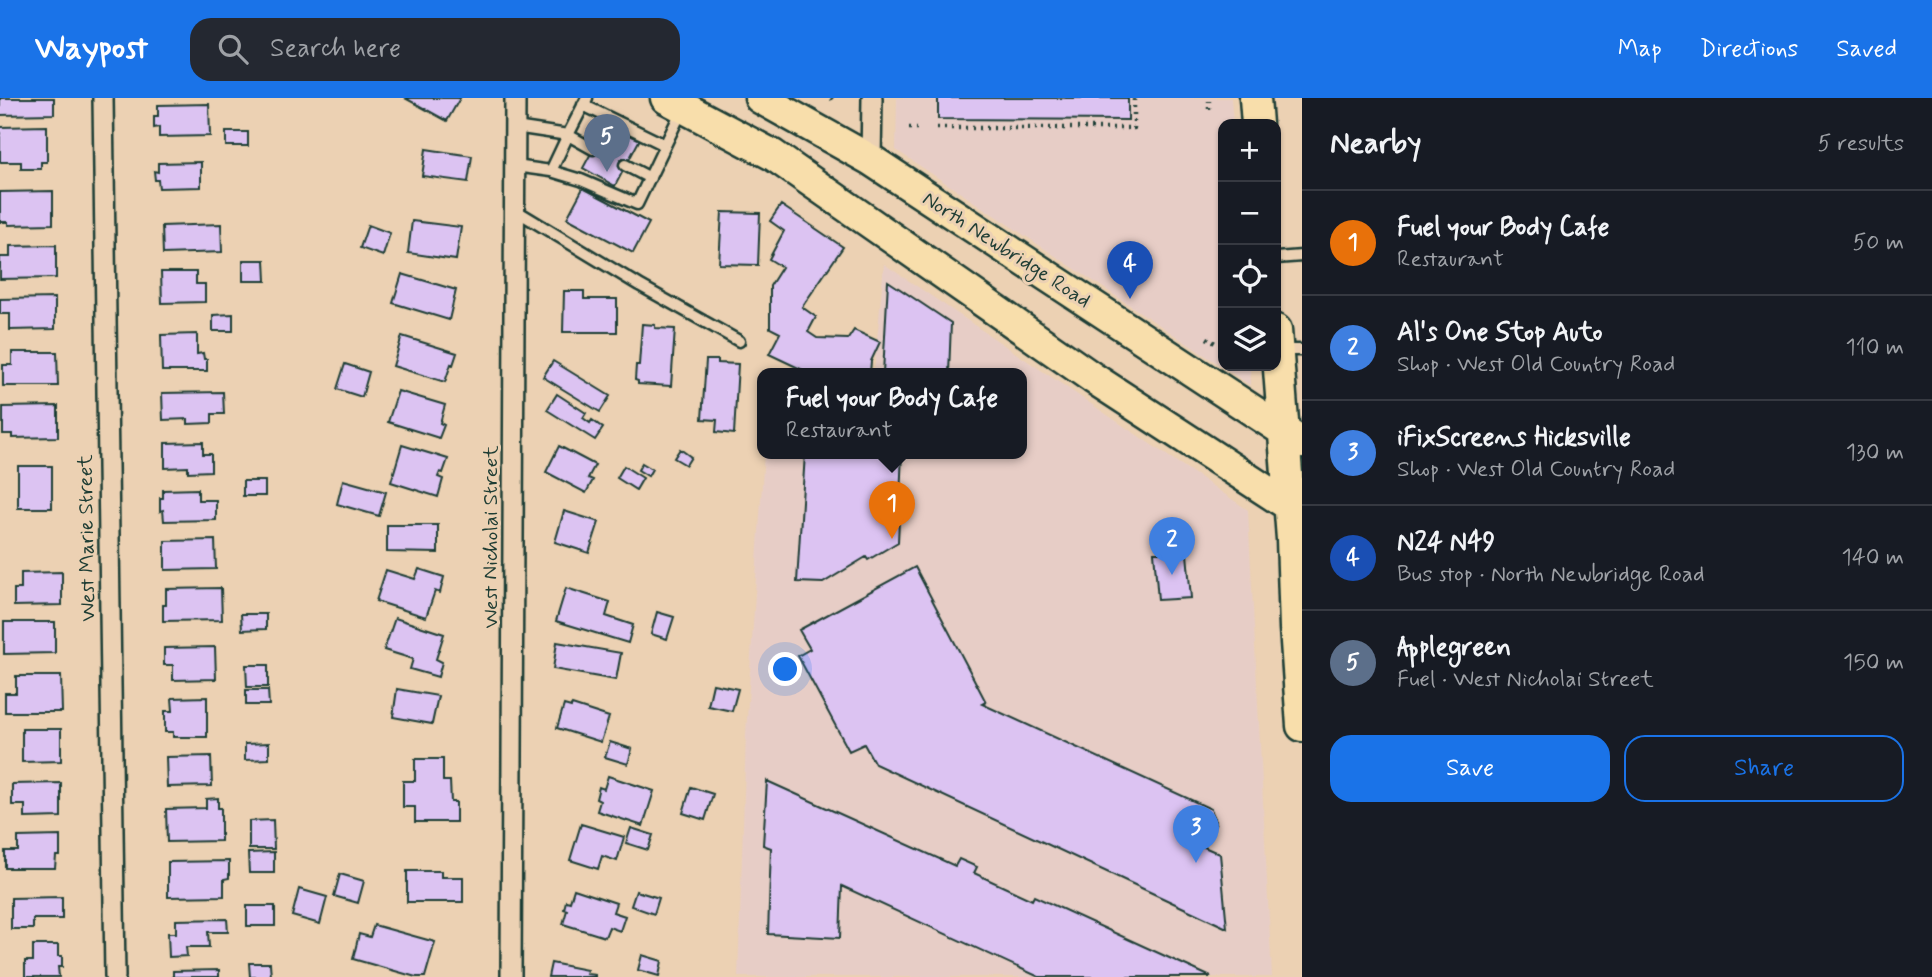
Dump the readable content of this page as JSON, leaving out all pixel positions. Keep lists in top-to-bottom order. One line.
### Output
{"streets":{"main road":["North Newbridge Road"],"street":["West Nicholai Street","West Marie Street"]},"page":{"header":"Waypost","search":"Search here","nav":["Map","Directions","Saved"],"heading":["Nearby","5 results"],"pins":["5","4","1","2","3"],"map_buttons":["+","−"],"list":[{"mark":"1","name":"Fuel your Body Cafe","note":"Restaurant","value":"50 m"},{"mark":"2","name":"Al's One Stop Auto","note":"Shop · West Old Country Road","value":"110 m"},{"mark":"3","name":"iFixScreens Hicksville","note":"Shop · West Old Country Road","value":"130 m"},{"mark":"4","name":"N24 N49","note":"Bus stop · North Newbridge Road","value":"140 m"},{"mark":"5","name":"Applegreen","note":"Fuel · West Nicholai Street","value":"150 m"}],"popup":["Fuel your Body Cafe","Restaurant"],"buttons":["Save","Share"]}}
